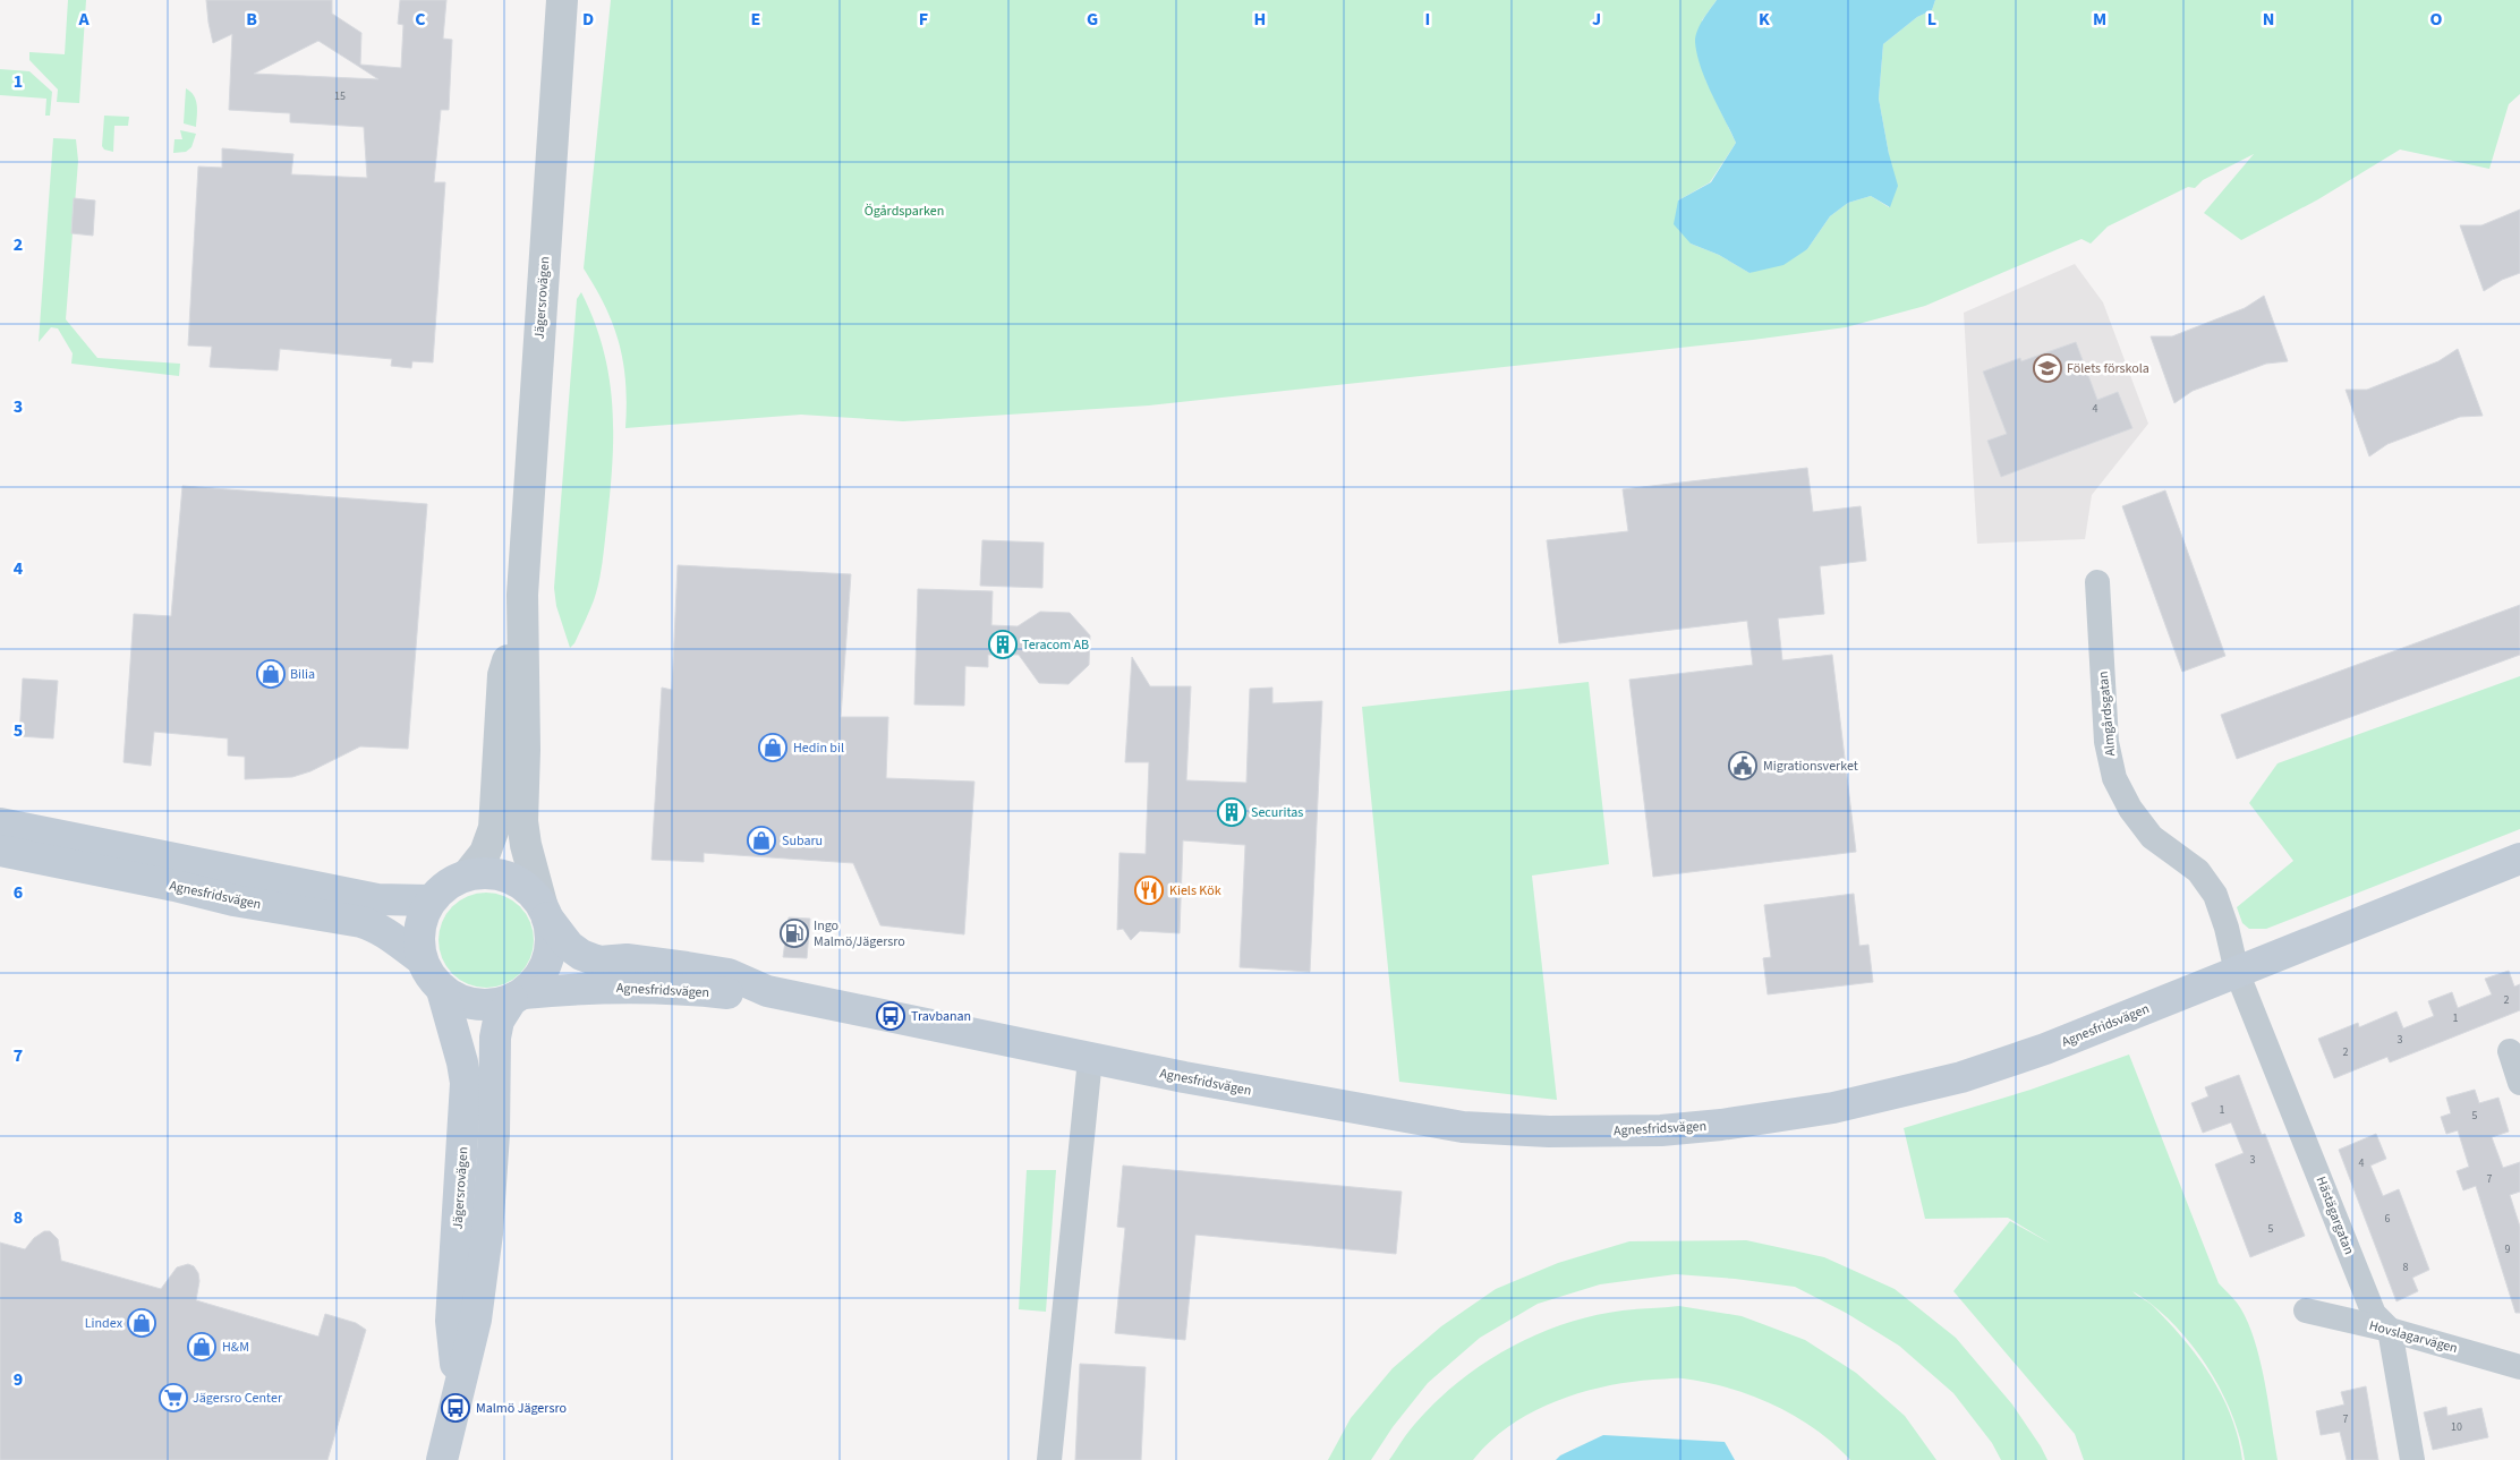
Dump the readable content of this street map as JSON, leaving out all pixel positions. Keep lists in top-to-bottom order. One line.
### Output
{"streets":{"main road":["Jägersrovägen","Agnesfridsvägen"],"street":["Almgårdsgatan","Hästägargatan","Hovslagarvägen"]},"crossings":[["Jägersrovägen","Agnesfridsvägen"],["Almgårdsgatan","Agnesfridsvägen"],["Almgårdsgatan","Hästägargatan"],["Agnesfridsvägen","Hästägargatan"],["Hästägargatan","Hovslagarvägen"]],"parks":["Ögårdsparken"],"places":{"school or university":["Fölets förskola"],"building":["Teracom AB","Securitas"],"shop":["Bilia","Hedin bil","Subaru","Lindex","H&M"],"public building":["Migrationsverket"],"restaurant":["Kiels Kök"],"fuel station":["Ingo Malmö/Jägersro"],"bus stop":["Travbanan","Malmö Jägersro"],"supermarket":["Jägersro Center"]},"house_numbers":["15","4","2","1","3","2","1","5","3","4","7","6","5","9","8","7","10"],"grid":{"columns":["A","B","C","D","E","F","G","H","I","J","K","L","M","N","O"],"rows":["1","2","3","4","5","6","7","8","9"]}}
